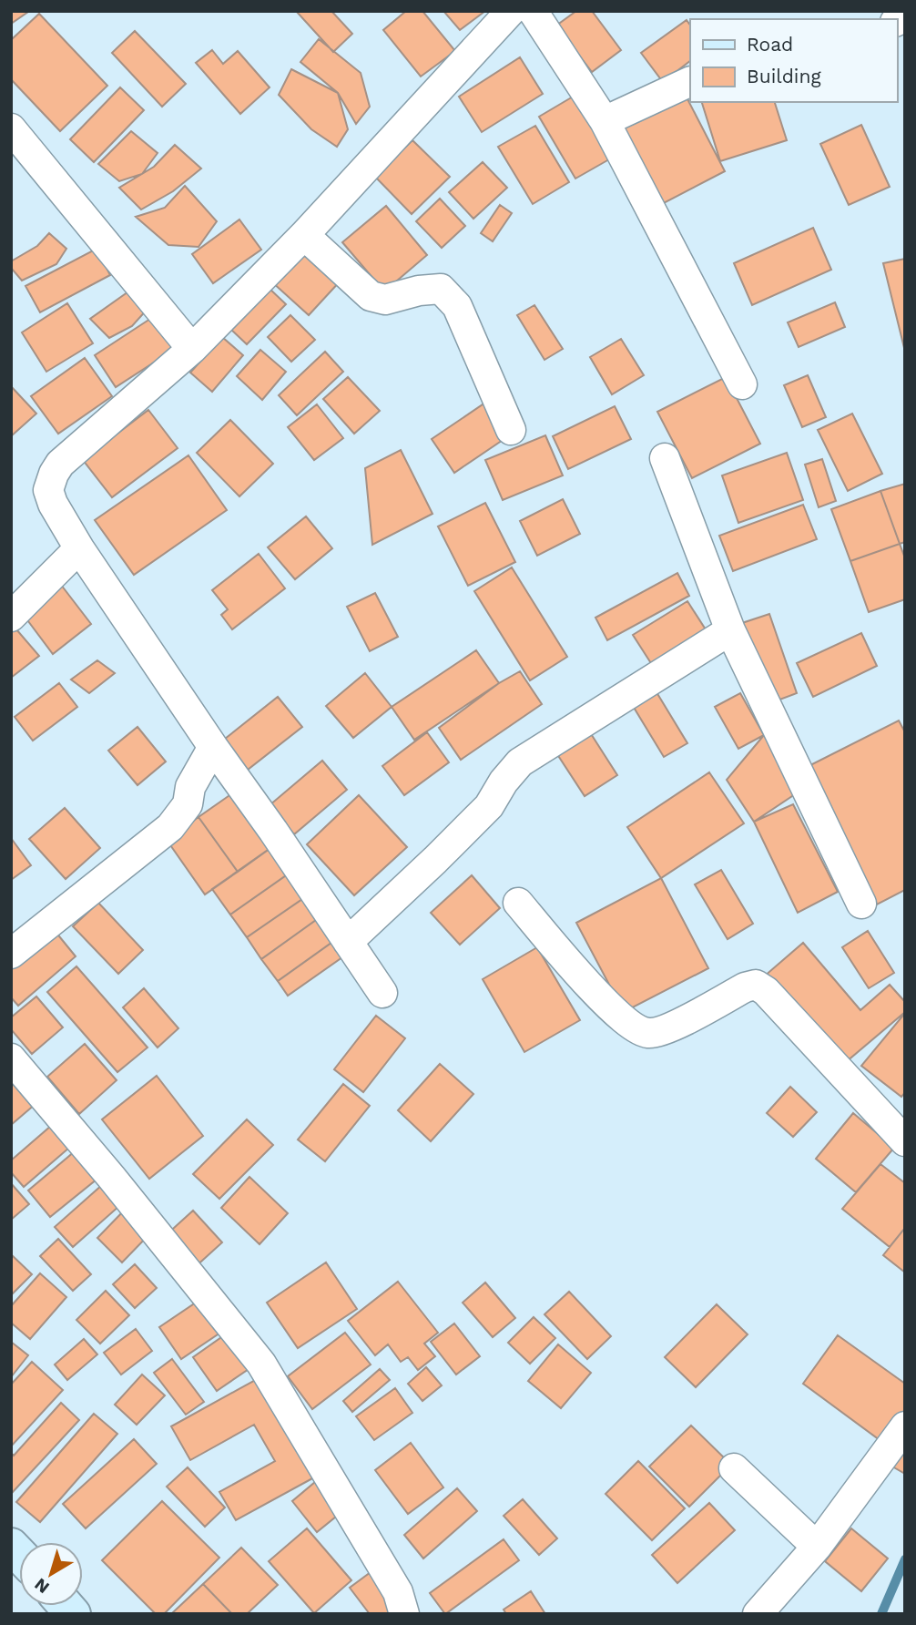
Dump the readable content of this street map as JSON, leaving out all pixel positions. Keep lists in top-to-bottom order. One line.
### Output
{"legend":["Road","Building"],"north":"bottom left"}
